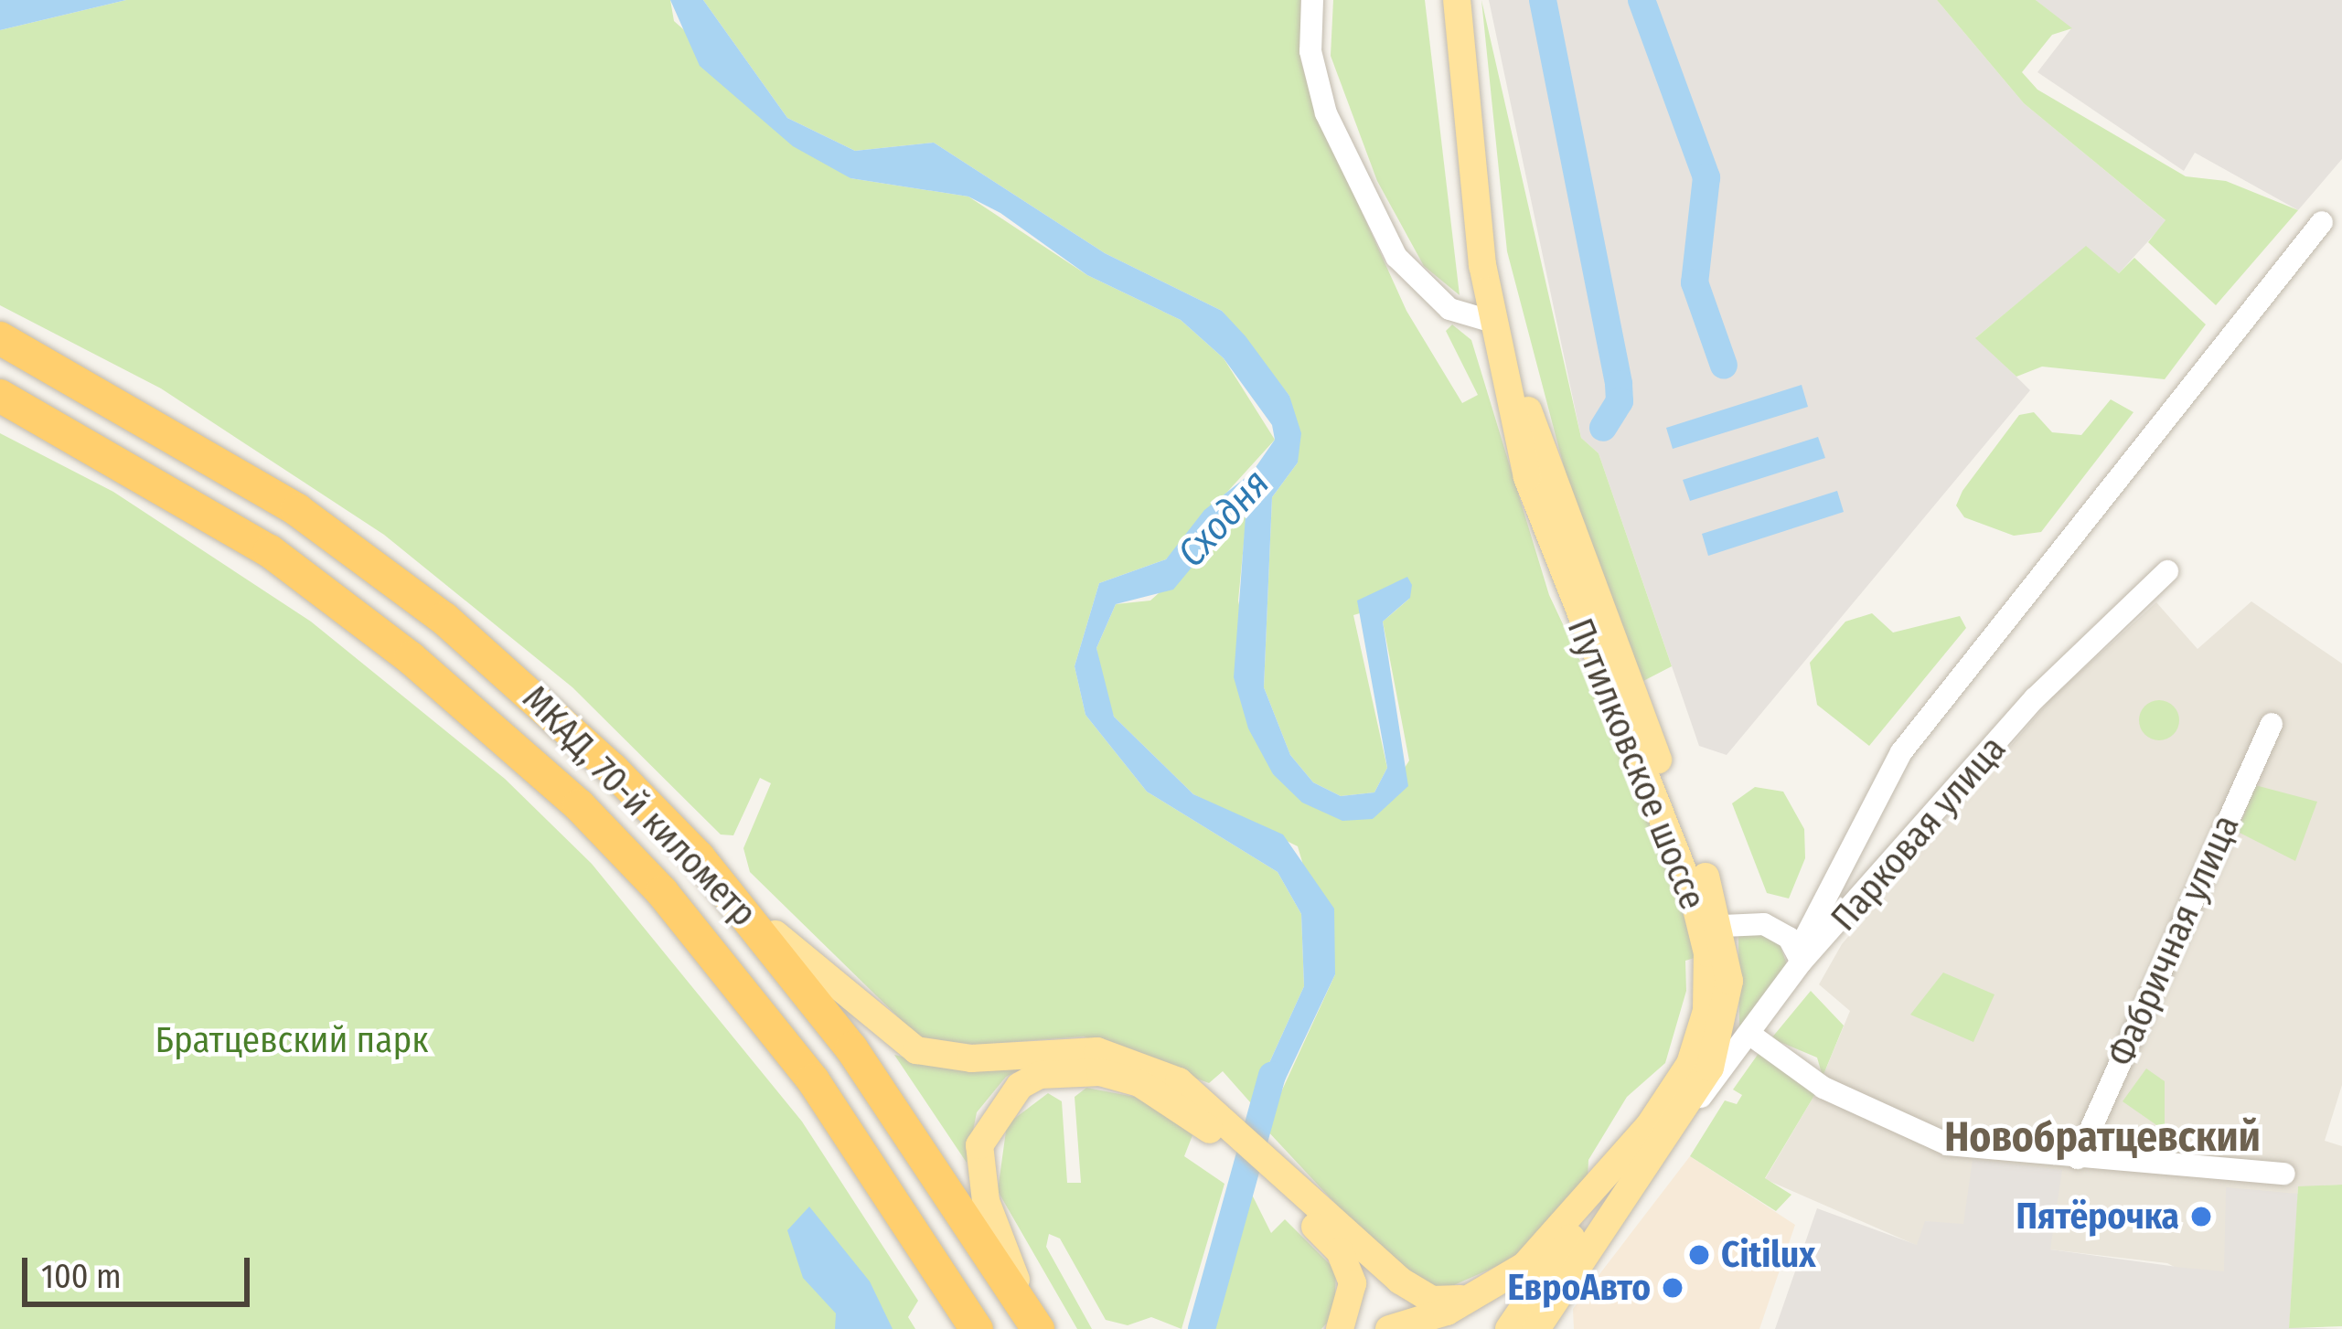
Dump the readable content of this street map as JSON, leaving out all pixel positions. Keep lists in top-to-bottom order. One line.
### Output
{"streets":{"highway":["МКАД, 70-й километр"],"main road":["Путилковское шоссе"],"street":["Парковая улица","Фабричная улица"]},"crossings":[["Путилковское шоссе","Парковая улица"]],"districts":["Новобратцевский"],"water":["Сходня"],"parks":["Братцевский парк"],"places":["Пятёрочка","Citilux","ЕвроАвто"],"scale_bar":"100 m"}
